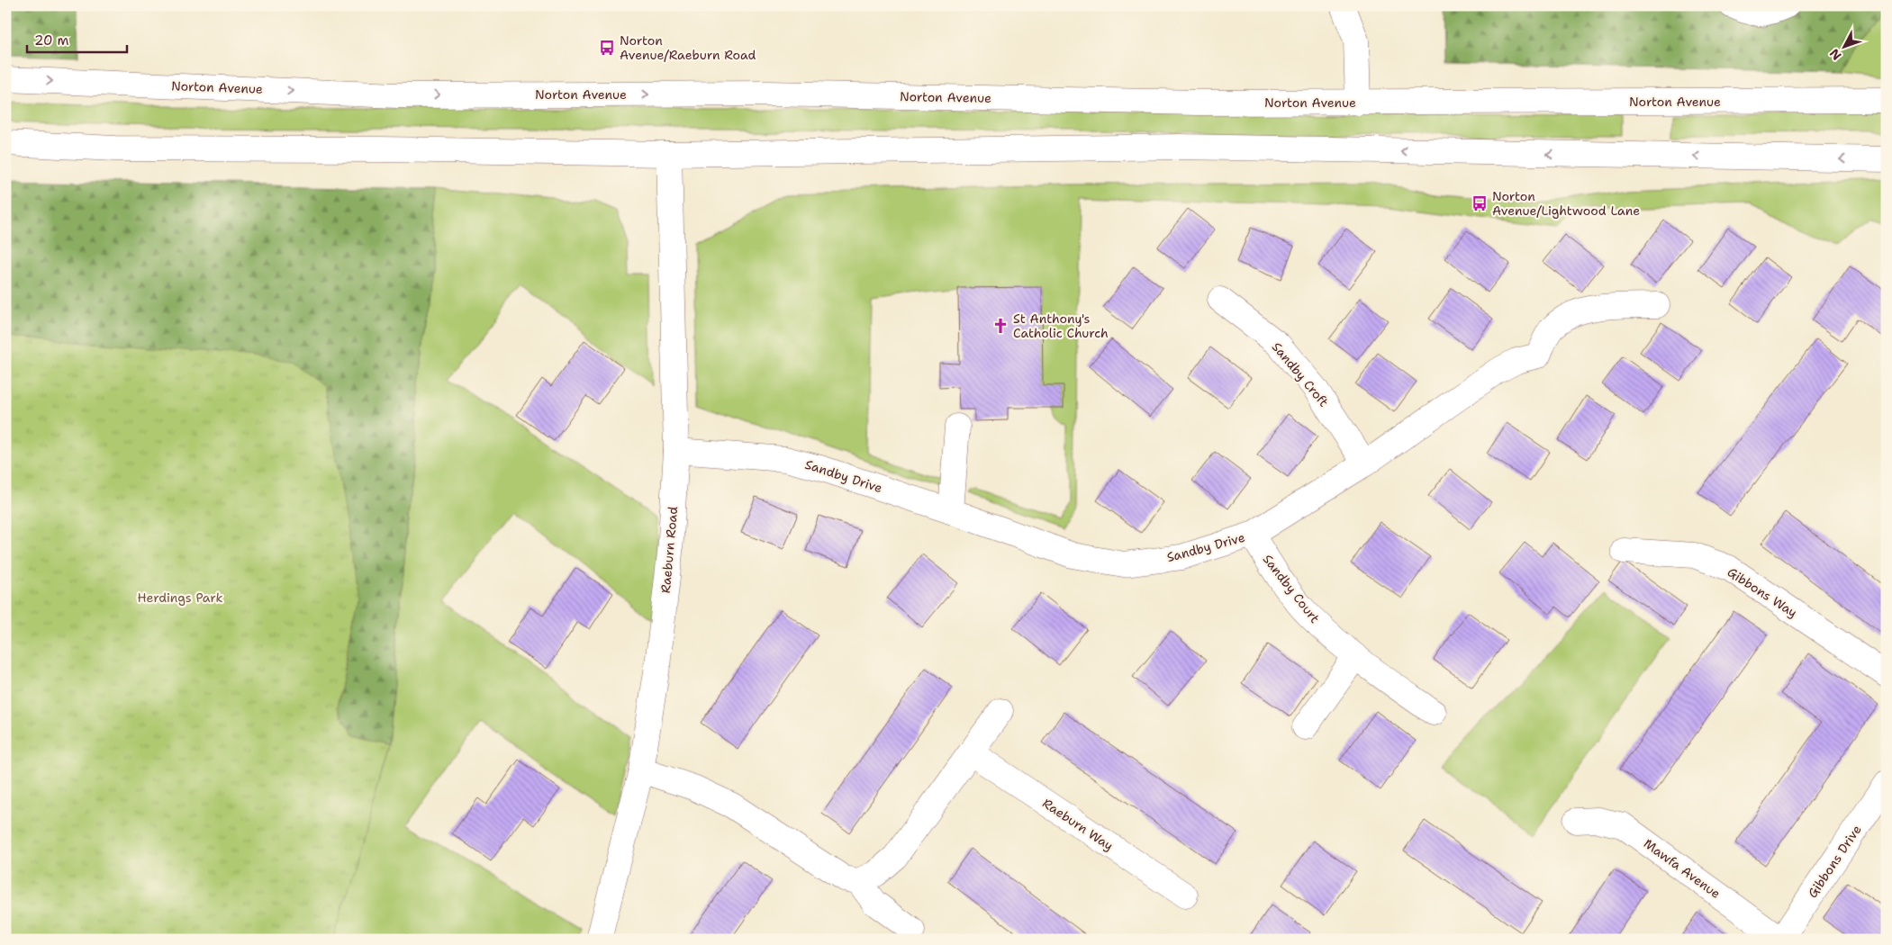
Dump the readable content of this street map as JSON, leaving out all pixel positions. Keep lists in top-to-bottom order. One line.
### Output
{"streets":{"main road":["Norton Avenue","Sandby Croft","Sandby Drive","Raeburn Road","Sandby Court","Gibbons Way","Raeburn Way","Gibbons Drive","Mawfa Avenue"]},"crossings":[["Sandby Croft","Sandby Drive"],["Sandby Drive","Raeburn Road"],["Sandby Drive","Sandby Court"],["Gibbons Drive","Mawfa Avenue"]],"parks":["Herdings Park"],"places":{"bus stop":["Norton Avenue/Raeburn Road","Norton Avenue/Lightwood Lane"],"church":["St Anthony's Catholic Church"]},"scale_bar":"20 m","north":"bottom left"}
